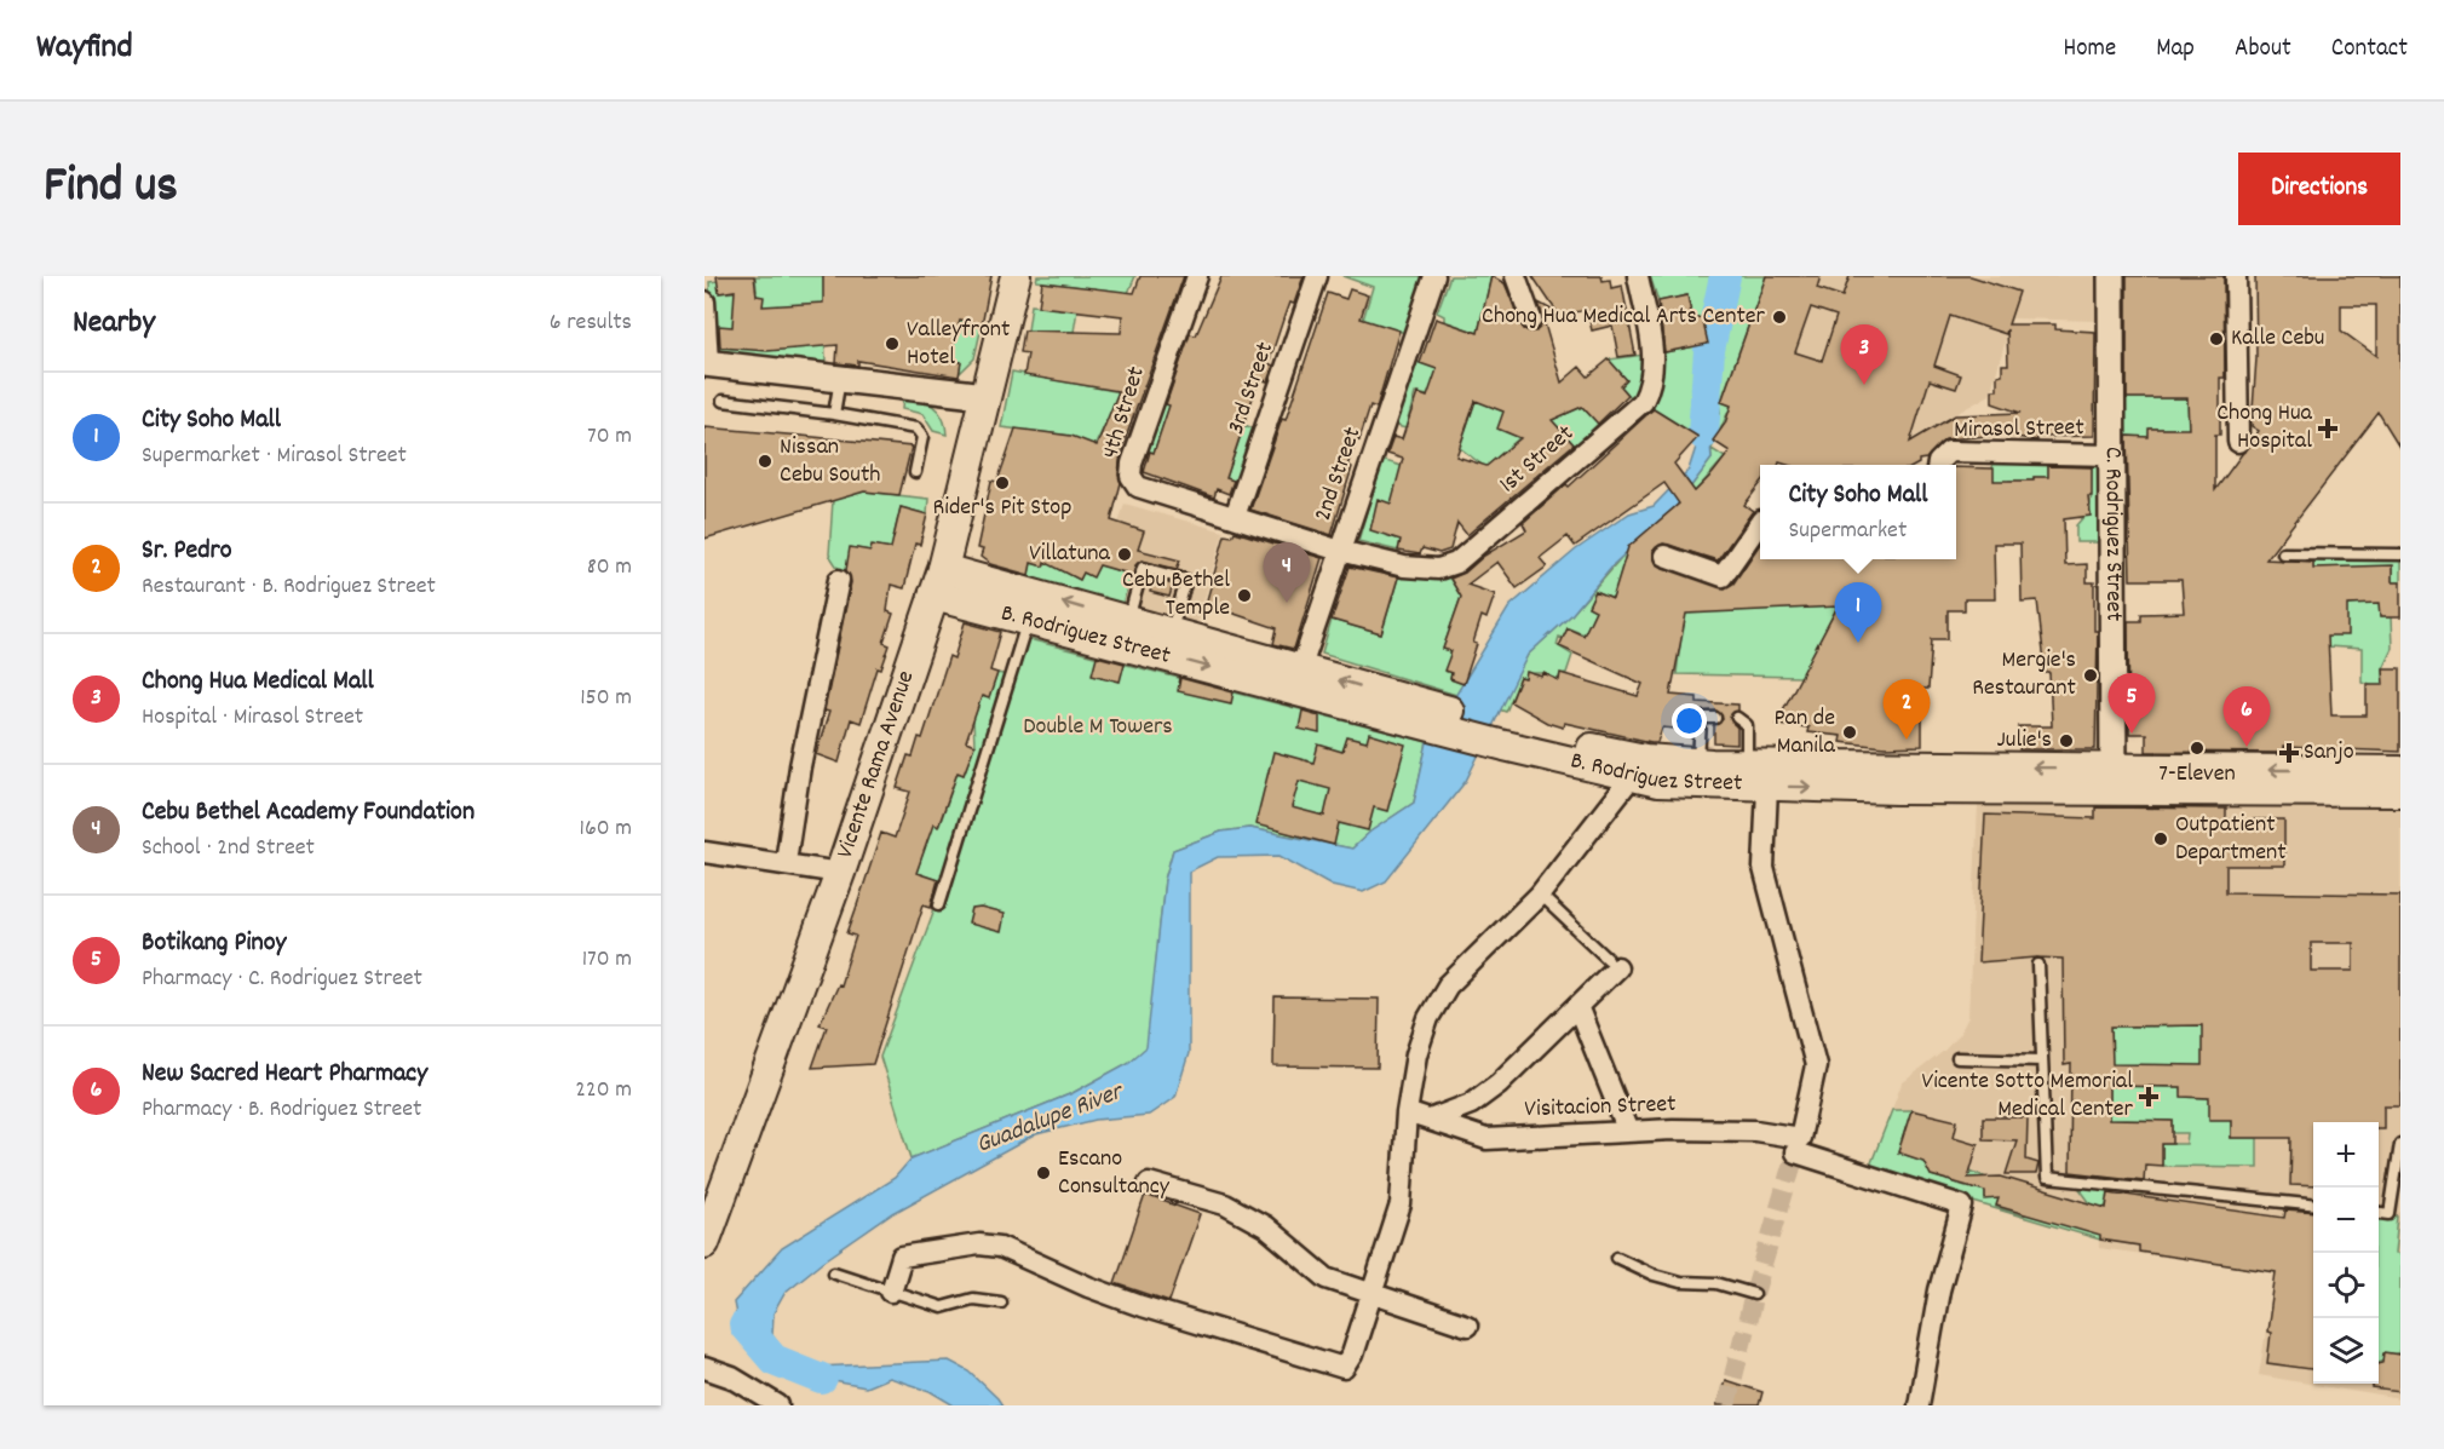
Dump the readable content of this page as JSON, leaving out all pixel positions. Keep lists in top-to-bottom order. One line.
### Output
{"streets":{"main road":["B. Rodriguez Street","Vicente Rama Avenue"],"street":["3rd Street","4th Street","Mirasol Street","1st Street","2nd Street","C. Rodriguez Street","Visitacion Street"]},"crossings":[["3rd Street","4th Street"],["4th Street","1st Street"],["4th Street","2nd Street"],["Mirasol Street","C. Rodriguez Street"],["1st Street","2nd Street"],["2nd Street","B. Rodriguez Street"],["C. Rodriguez Street","B. Rodriguez Street"],["B. Rodriguez Street","Vicente Rama Avenue"]],"water":["Guadalupe River"],"parks":["Double M Towers"],"places":{"other":["Chong Hua Medical Arts Center","Kalle Cebu","Valleyfront Hotel","Nissan Cebu South","Rider's Pit Stop","Villatuna","Cebu Bethel Temple","Mergie's Restaurant","Pan de Manila","Julie's","7-Eleven","Outpatient Department","Escano Consultancy"],"health":["Chong Hua Hospital","Sanjo","Vicente Sotto Memorial Medical Center"]},"page":{"header":"Wayfind","nav":["Home","Map","About","Contact"],"title":"Find us","buttons":"Directions","heading":["Nearby","6 results"],"pins":["3","4","1","5","2","6"],"list":[{"mark":"1","name":"City Soho Mall","note":"Supermarket · Mirasol Street","value":"70 m"},{"mark":"2","name":"Sr. Pedro","note":"Restaurant · B. Rodriguez Street","value":"80 m"},{"mark":"3","name":"Chong Hua Medical Mall","note":"Hospital · Mirasol Street","value":"150 m"},{"mark":"4","name":"Cebu Bethel Academy Foundation","note":"School · 2nd Street","value":"160 m"},{"mark":"5","name":"Botikang Pinoy","note":"Pharmacy · C. Rodriguez Street","value":"170 m"},{"mark":"6","name":"New Sacred Heart Pharmacy","note":"Pharmacy · B. Rodriguez Street","value":"220 m"}],"popup":["City Soho Mall","Supermarket"],"map_buttons":["+","−"]}}
